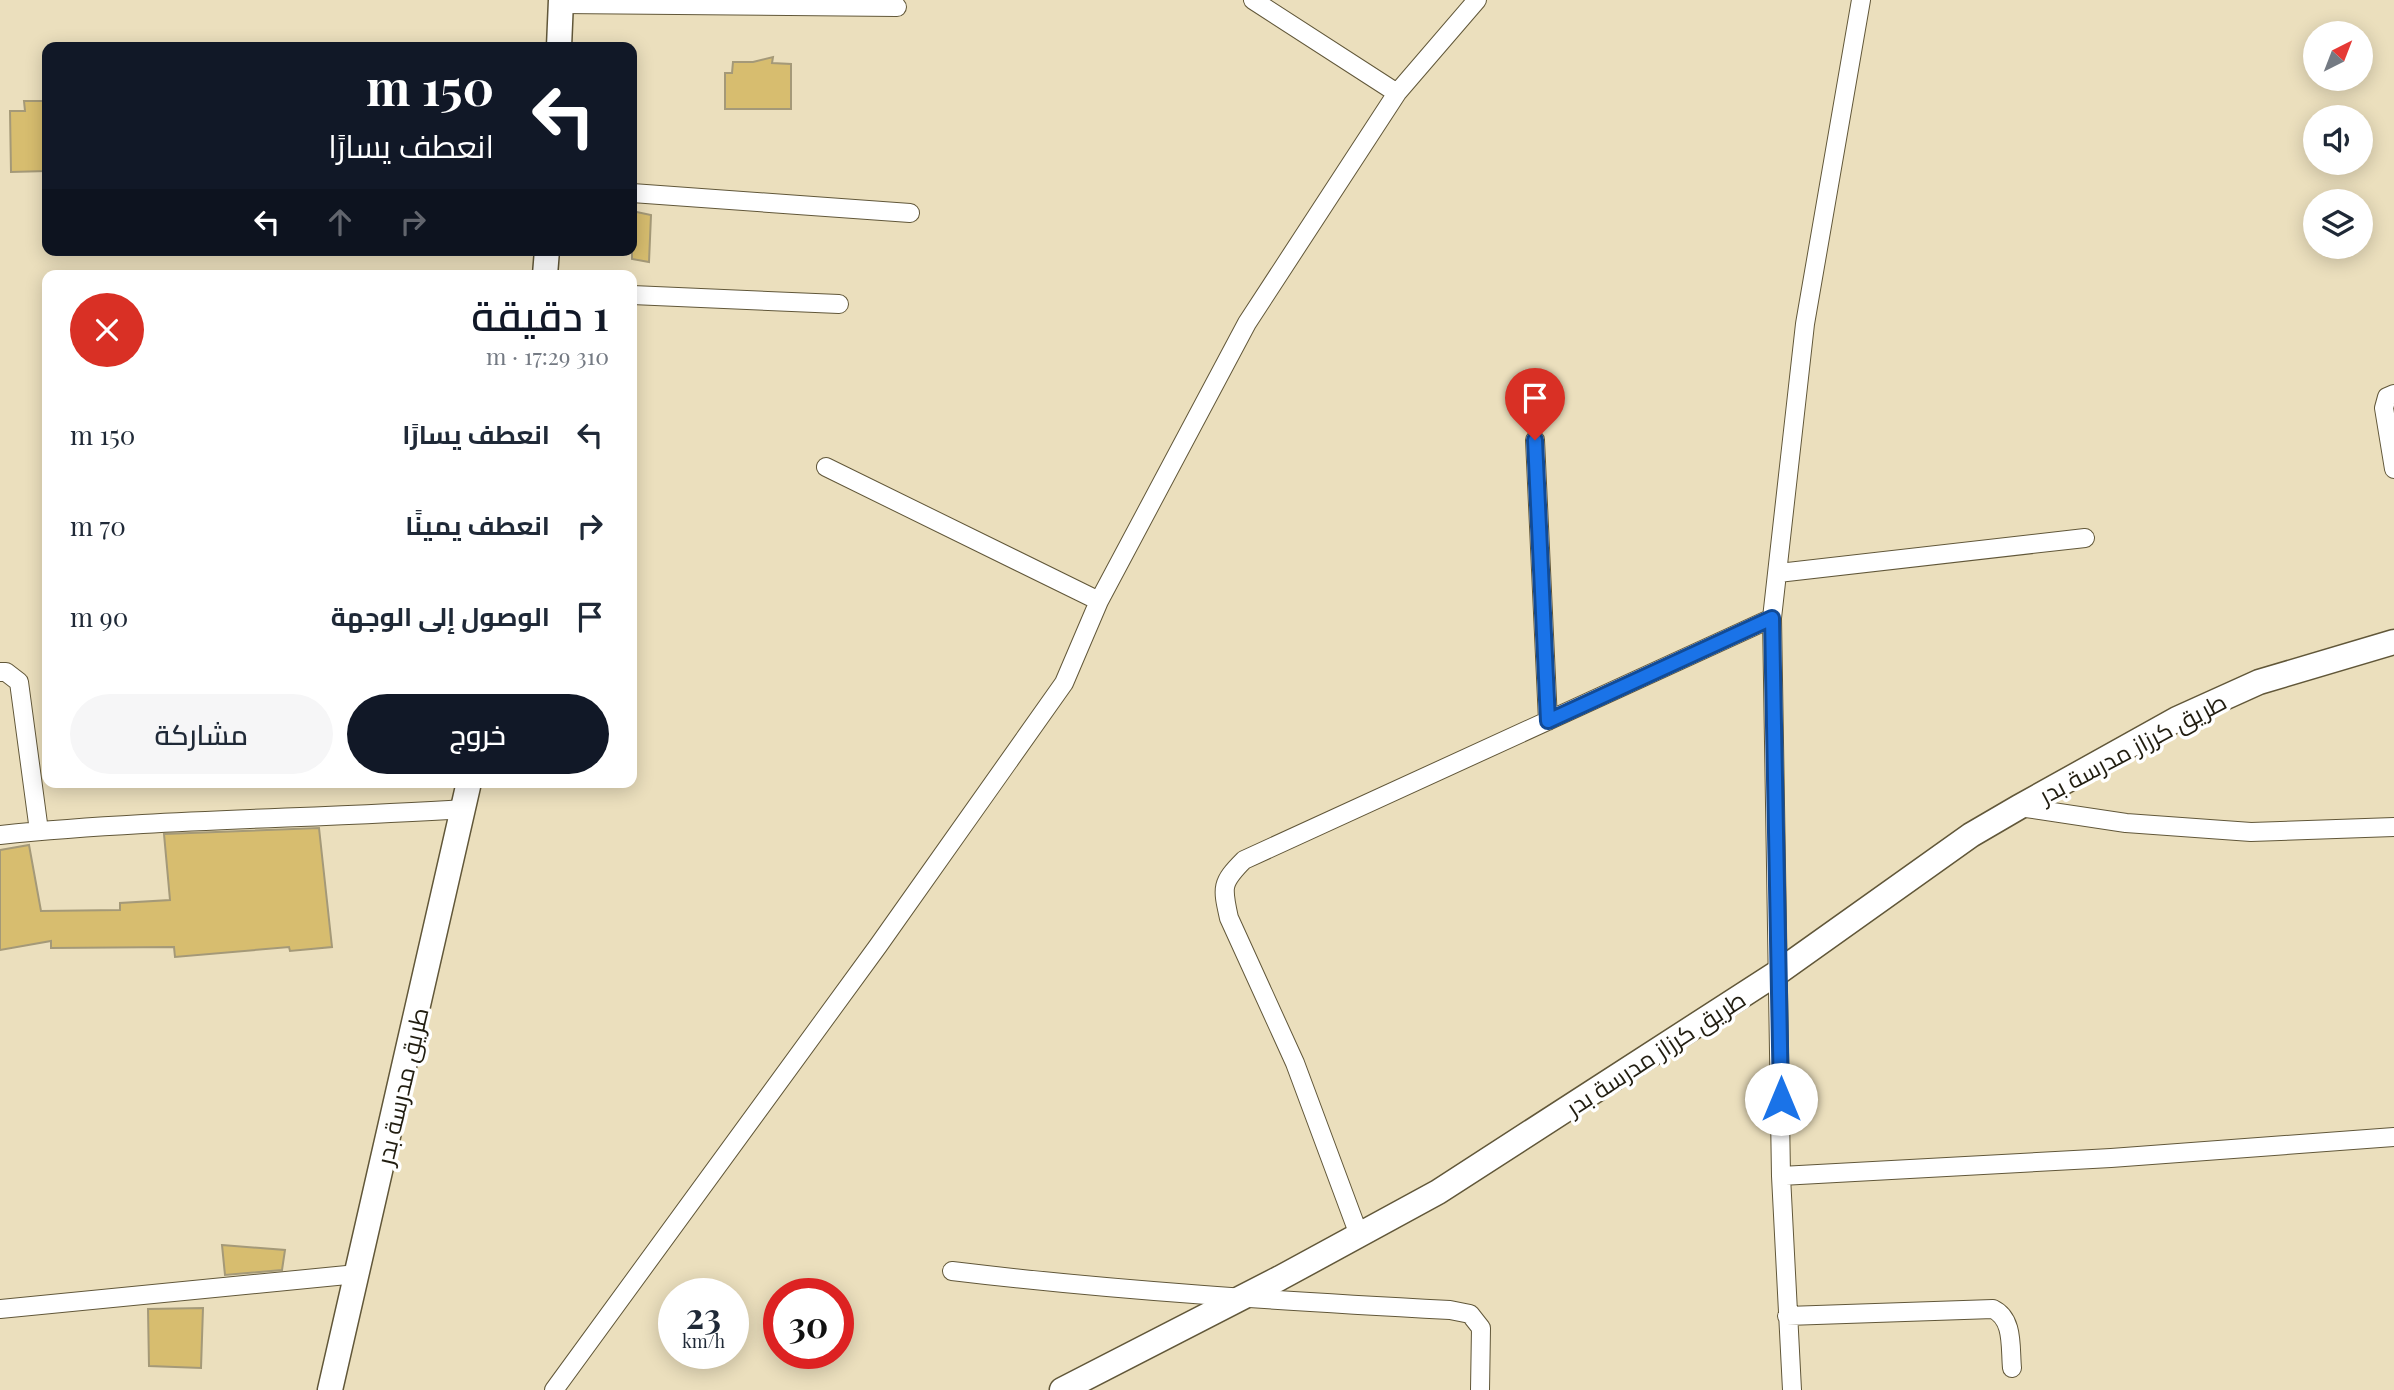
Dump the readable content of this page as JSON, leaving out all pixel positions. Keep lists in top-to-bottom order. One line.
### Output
{"streets":{"street":["طريق كرزاز مدرسة بدر","طريق مدرسة بدر"]},"north":"top right","page":{"turn":["150 m","انعطف يسارًا"],"heading":["1 دقيقة","310 m · 17:29"],"list":[{"name":"انعطف يسارًا","value":"150 m"},{"name":"انعطف يمينًا","value":"70 m"},{"name":"الوصول إلى الوجهة","value":"90 m"}],"buttons":["خروج","مشاركة"],"speed":"23 km/h","limit":"30"}}
